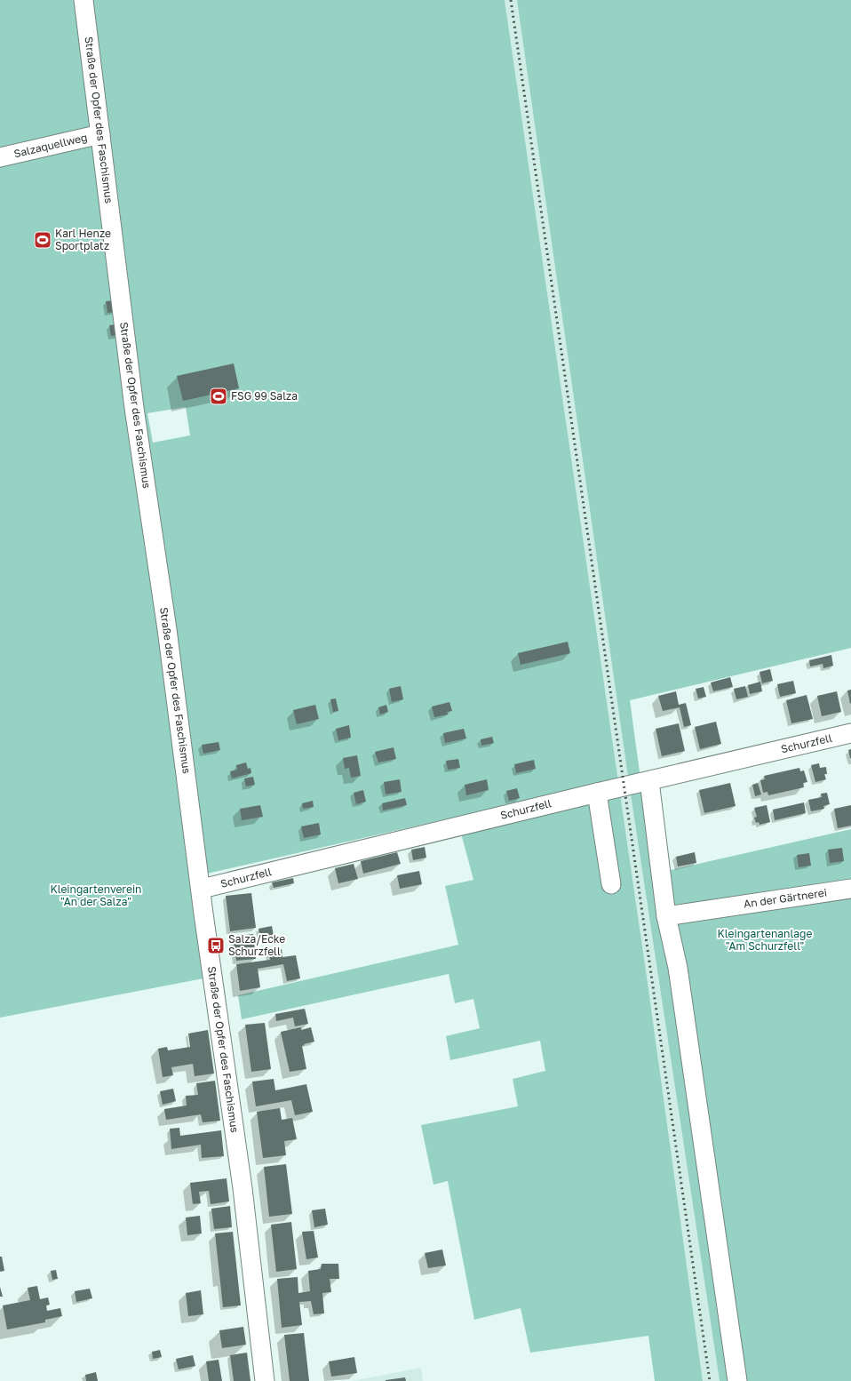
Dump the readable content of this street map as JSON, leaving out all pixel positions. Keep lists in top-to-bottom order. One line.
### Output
{"streets":{"street":["Straße der Opfer des Faschismus","Salzaquellweg","Schurzfell","An der Gärtnerei"]},"crossings":[["Straße der Opfer des Faschismus","Salzaquellweg"],["Straße der Opfer des Faschismus","Schurzfell"]],"parks":["Kleingartenverein \"An der Salza\"","Kleingartenanlage \"Am Schurzfell\""],"places":{"sports":["Karl Henze Sportplatz","FSG 99 Salza"],"bus stop":["Salza/Ecke Schurzfell"]}}
